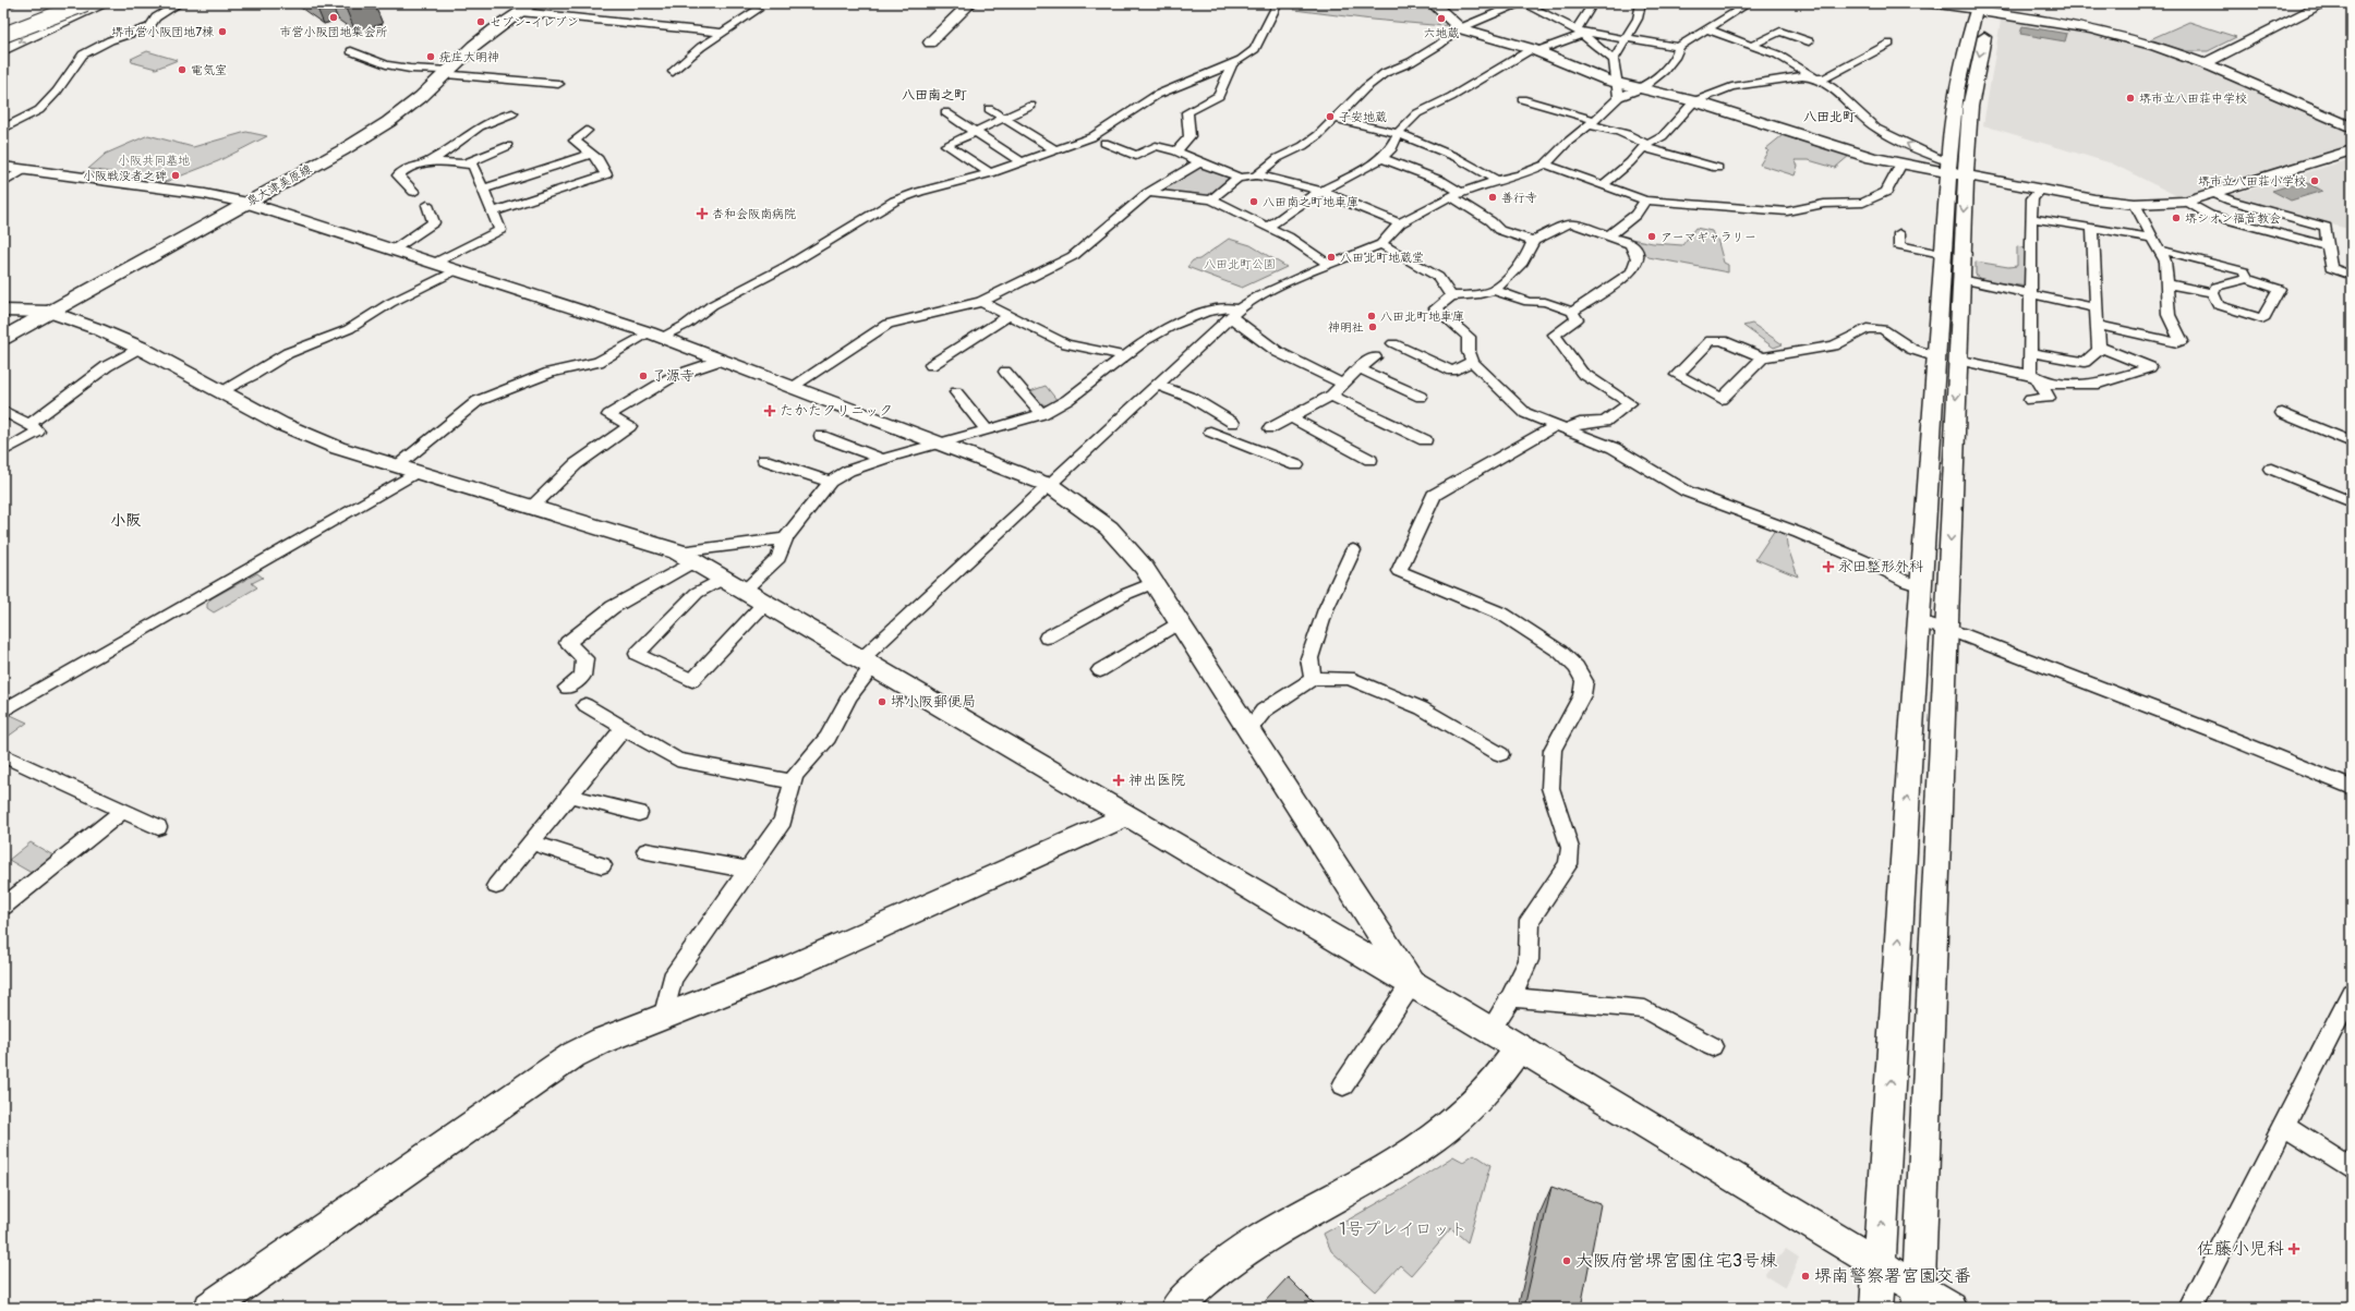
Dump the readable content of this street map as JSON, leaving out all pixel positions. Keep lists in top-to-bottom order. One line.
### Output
{"streets":{"main road":["泉大津美原線"]},"districts":["八田南之町","八田北町","小阪"],"parks":["小阪共同墓地","八田北町公園","1号プレイロット"],"places":{"other":["市営小阪団地集会所","六地蔵","セブン-イレブン","堺市営小阪団地7棟","疣庄大明神","電気室","堺市立八田荘中学校","子安地蔵","小阪戦没者之碑","堺市立八田荘小学校","善行寺","八田南之町地車庫","堺シオン福音教会","アーマギャラリー","八田北町地蔵堂","八田北町地車庫","神明社","了源寺","堺小阪郵便局","大阪府営堺宮園住宅3号棟","堺南警察署宮園交番"],"health":["杏和会阪南病院","たかたクリニック","永田整形外科","神出医院","佐藤小児科"]}}
